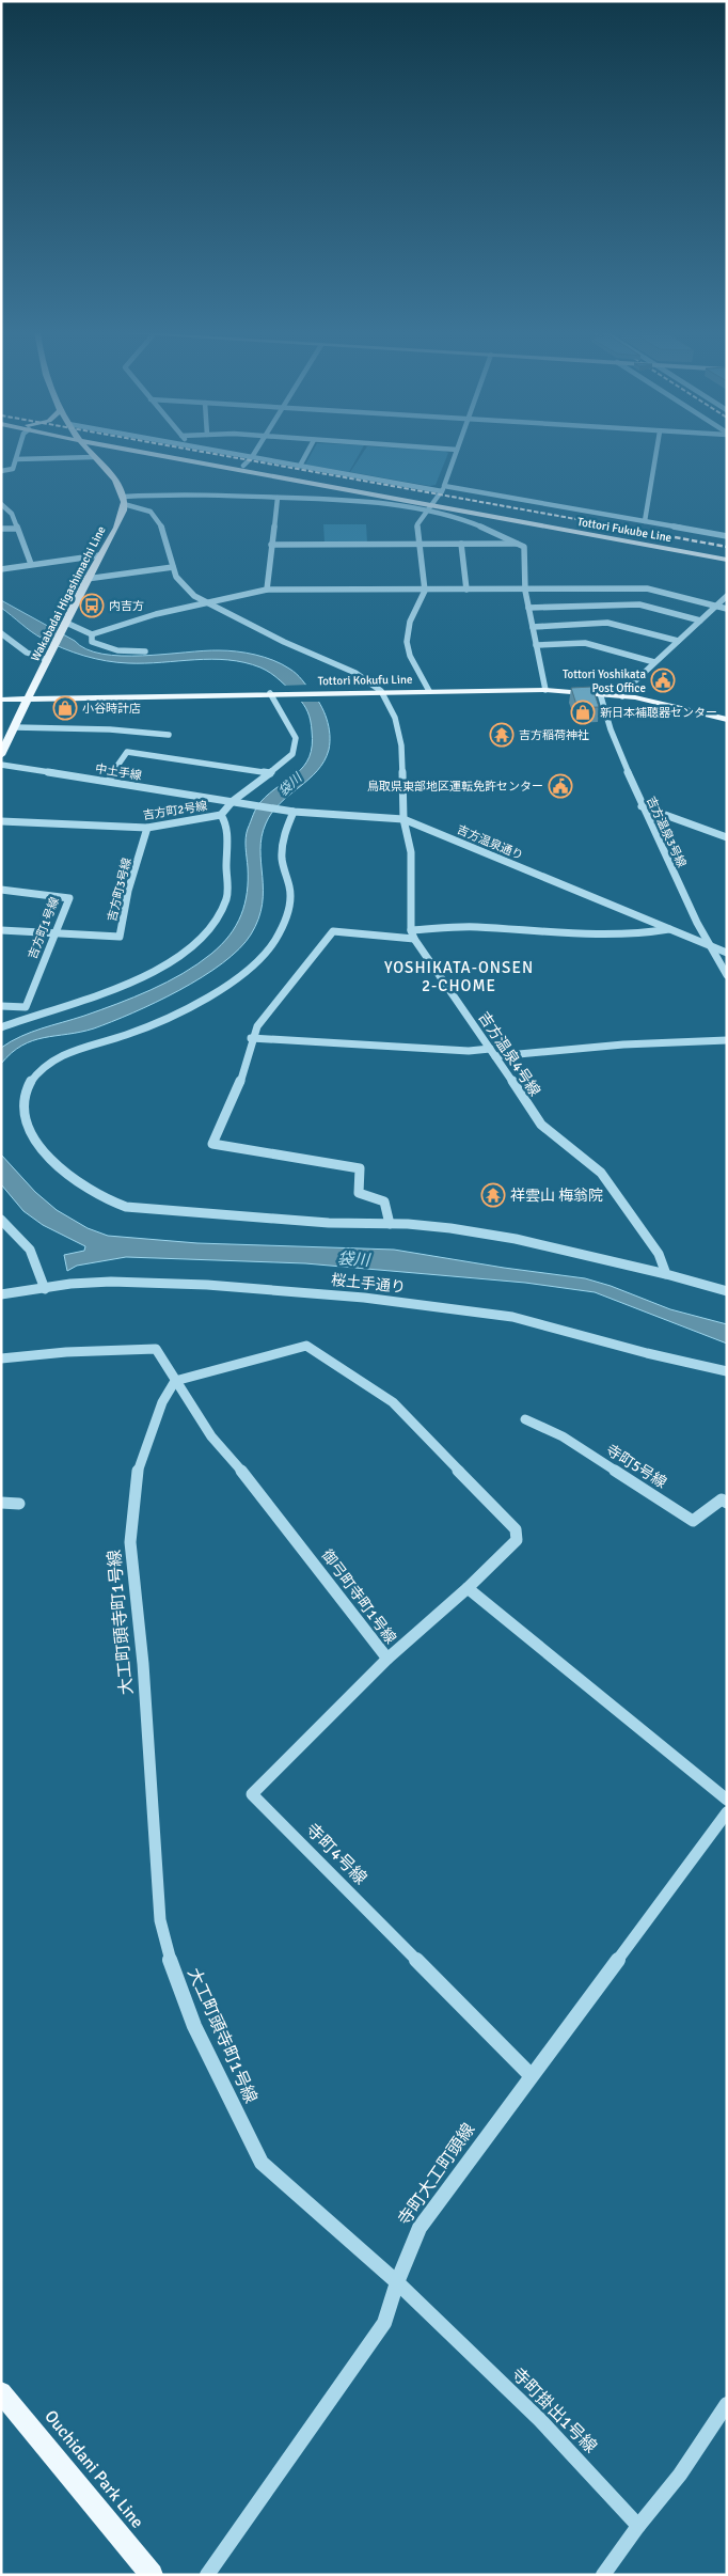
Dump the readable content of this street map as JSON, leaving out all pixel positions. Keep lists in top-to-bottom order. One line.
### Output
{"streets":{"main road":["Tottori Fukube Line","Wakabadai Higashimachi Line","Tottori Kokufu Line","Ouchidani Park Line"],"street":["中土手線","吉方町2号線","吉方温泉3号線","吉方温泉通り","吉方町3号線","吉方町1号線","吉方温泉4号線","桜土手通り","寺町5号線","御弓町寺町1号線","大工町頭寺町1号線","寺町4号線","寺町大工町頭線","寺町掛出1号線"]},"crossings":[["Wakabadai Higashimachi Line","Tottori Kokufu Line"],["Tottori Kokufu Line","吉方町2号線"],["Tottori Kokufu Line","吉方温泉3号線"],["Tottori Kokufu Line","吉方温泉4号線"],["中土手線","吉方町2号線"],["中土手線","吉方温泉通り"],["吉方町2号線","吉方温泉通り"],["吉方町2号線","吉方町3号線"],["吉方温泉3号線","吉方温泉通り"],["吉方温泉通り","吉方温泉4号線"],["吉方町3号線","吉方町1号線"],["御弓町寺町1号線","大工町頭寺町1号線"],["御弓町寺町1号線","寺町4号線"],["大工町頭寺町1号線","寺町大工町頭線"],["大工町頭寺町1号線","寺町掛出1号線"],["寺町4号線","寺町大工町頭線"],["寺町大工町頭線","寺町掛出1号線"]],"districts":["YOSHIKATA-ONSEN 2-CHOME"],"water":["袋川"],"places":{"bus stop":["内吉方"],"public building":["Tottori Yoshikata Post Office","鳥取県東部地区運転免許センター"],"shop":["小谷時計店","新日本補聴器センター"],"temple":["吉方稲荷神社","祥雲山 梅翁院"]}}
